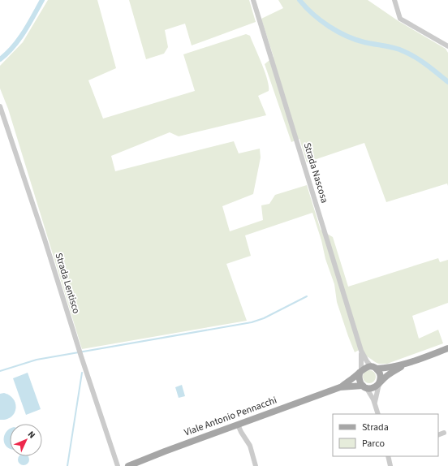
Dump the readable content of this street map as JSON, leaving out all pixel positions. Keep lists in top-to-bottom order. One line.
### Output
{"streets":{"main road":["Viale Antonio Pennacchi"],"street":["Strada Nascosa","Strada Lentisco"]},"crossings":[["Strada Nascosa","Viale Antonio Pennacchi"]],"legend":["Strada","Parco"],"north":"top right"}
